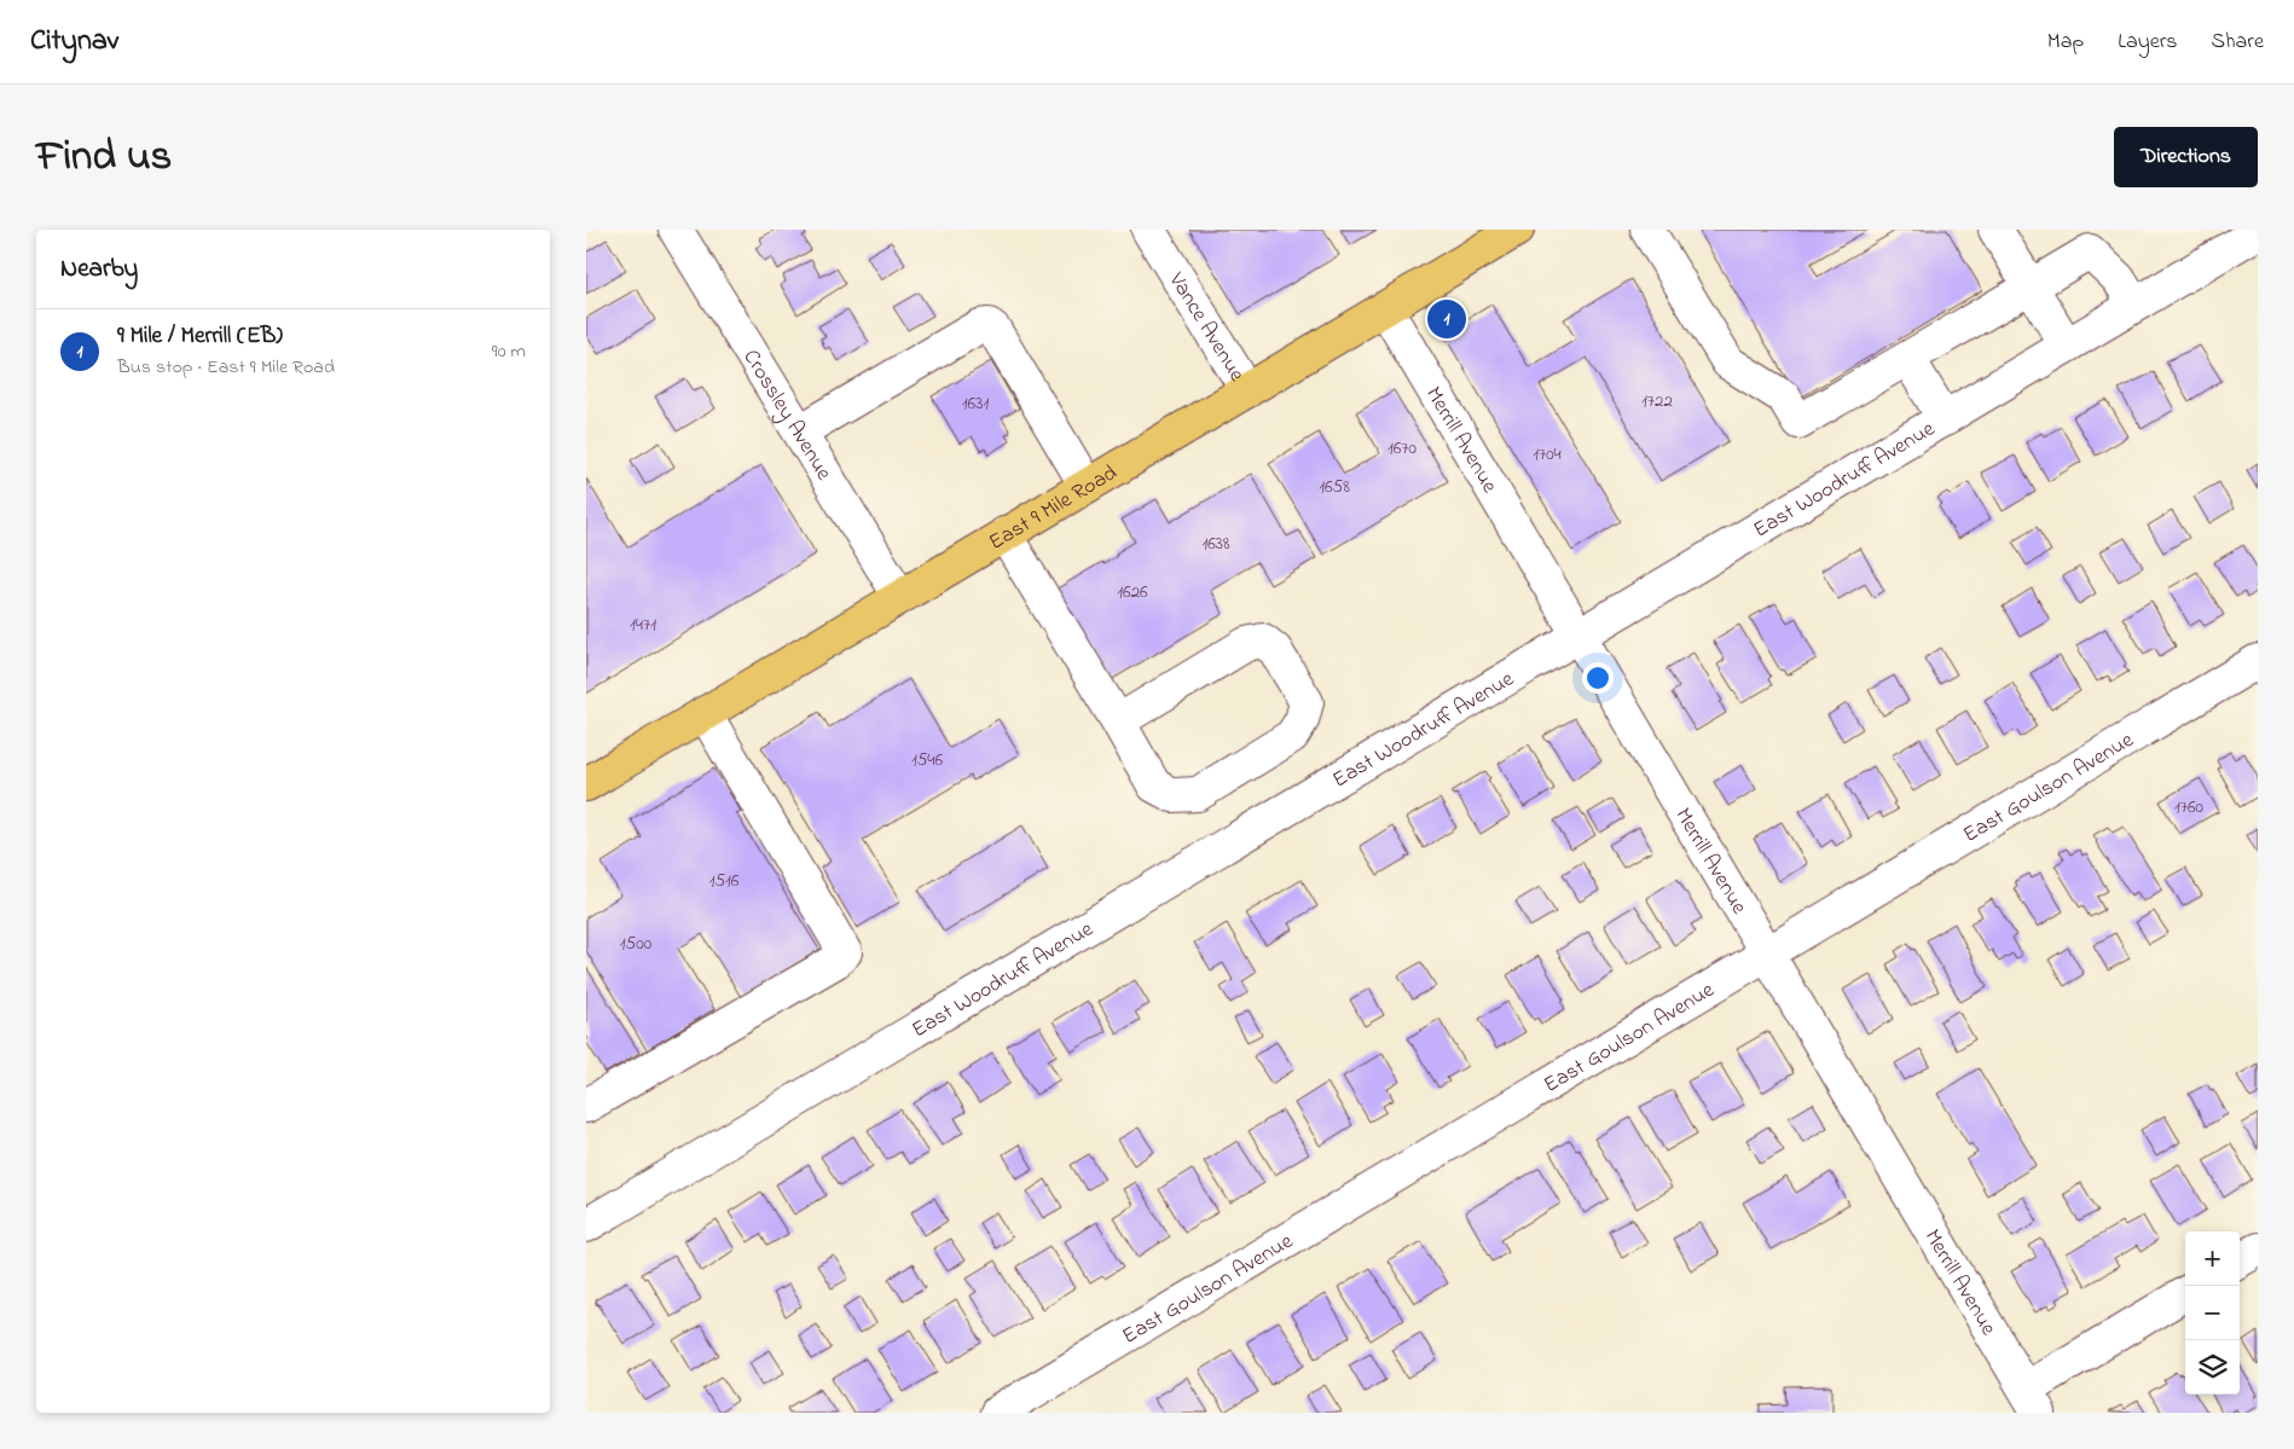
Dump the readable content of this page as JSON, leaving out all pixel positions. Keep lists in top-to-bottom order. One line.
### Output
{"streets":{"main road":["East 9 Mile Road"],"street":["Vance Avenue","Crossley Avenue","Merrill Avenue","East Woodruff Avenue","East Goulson Avenue"]},"crossings":[["Vance Avenue","East 9 Mile Road"],["Crossley Avenue","East 9 Mile Road"],["Merrill Avenue","East Woodruff Avenue"],["Merrill Avenue","East 9 Mile Road"],["Merrill Avenue","East Goulson Avenue"]],"house_numbers":["1722","1631","1670","1704","1658","1638","1626","1471","1546","1760","1516","1500"],"page":{"header":"Citynav","nav":["Map","Layers","Share"],"title":"Find us","buttons":"Directions","heading":"Nearby","pins":"1","list":[{"mark":"1","name":"9 Mile / Merrill (EB)","note":"Bus stop · East 9 Mile Road","value":"90 m"}],"map_buttons":["+","−"]}}
